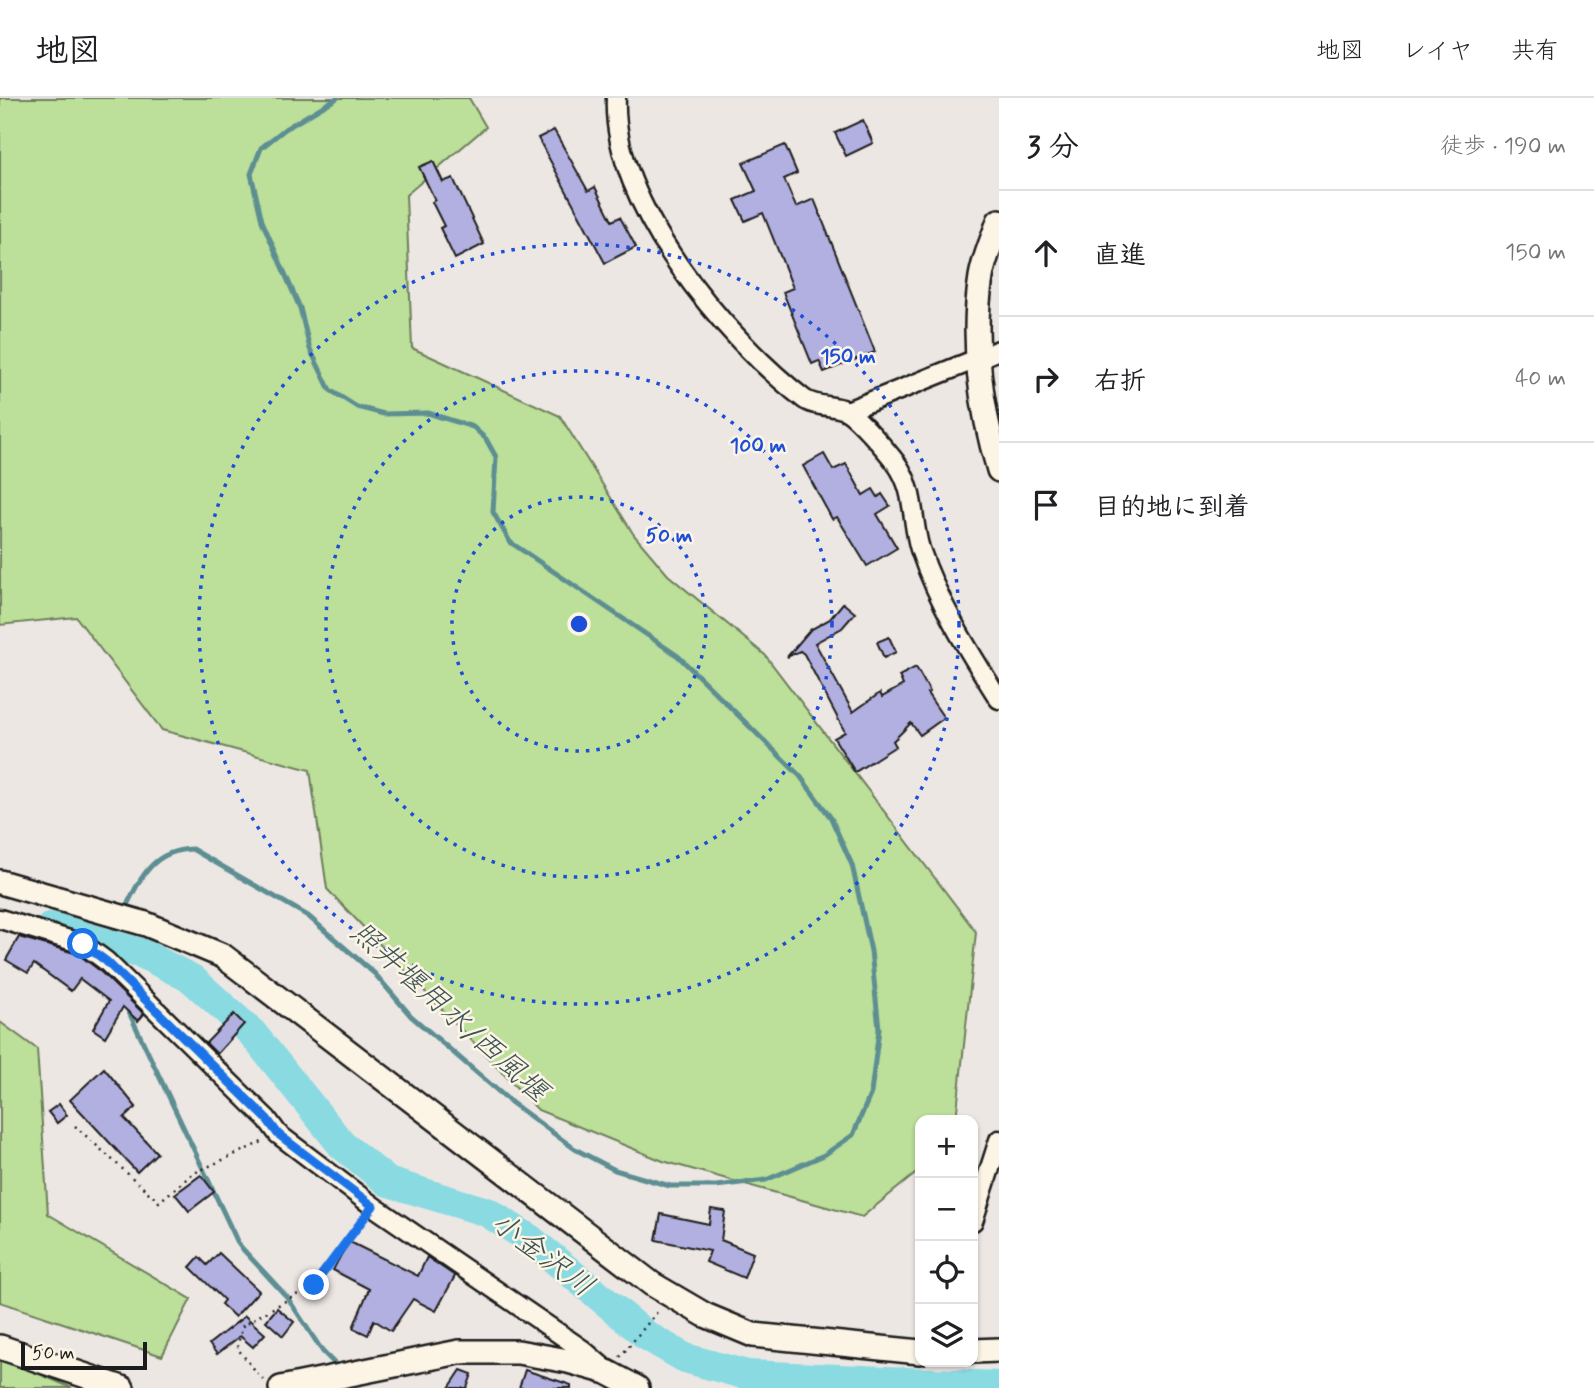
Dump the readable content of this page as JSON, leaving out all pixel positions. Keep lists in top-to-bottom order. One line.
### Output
{"water":["照井堰用水/西風堰","小金沢川"],"scale_bar":"50 m","page":{"header":"地図","nav":["地図","レイヤ","共有"],"heading":["3 分","徒歩 · 190 m"],"list":[["直進","150 m"],["右折","40 m"],"目的地に到着"],"map_buttons":["+","−"],"scale":"50 m"},"rings":["150 m","100 m","50 m"]}
